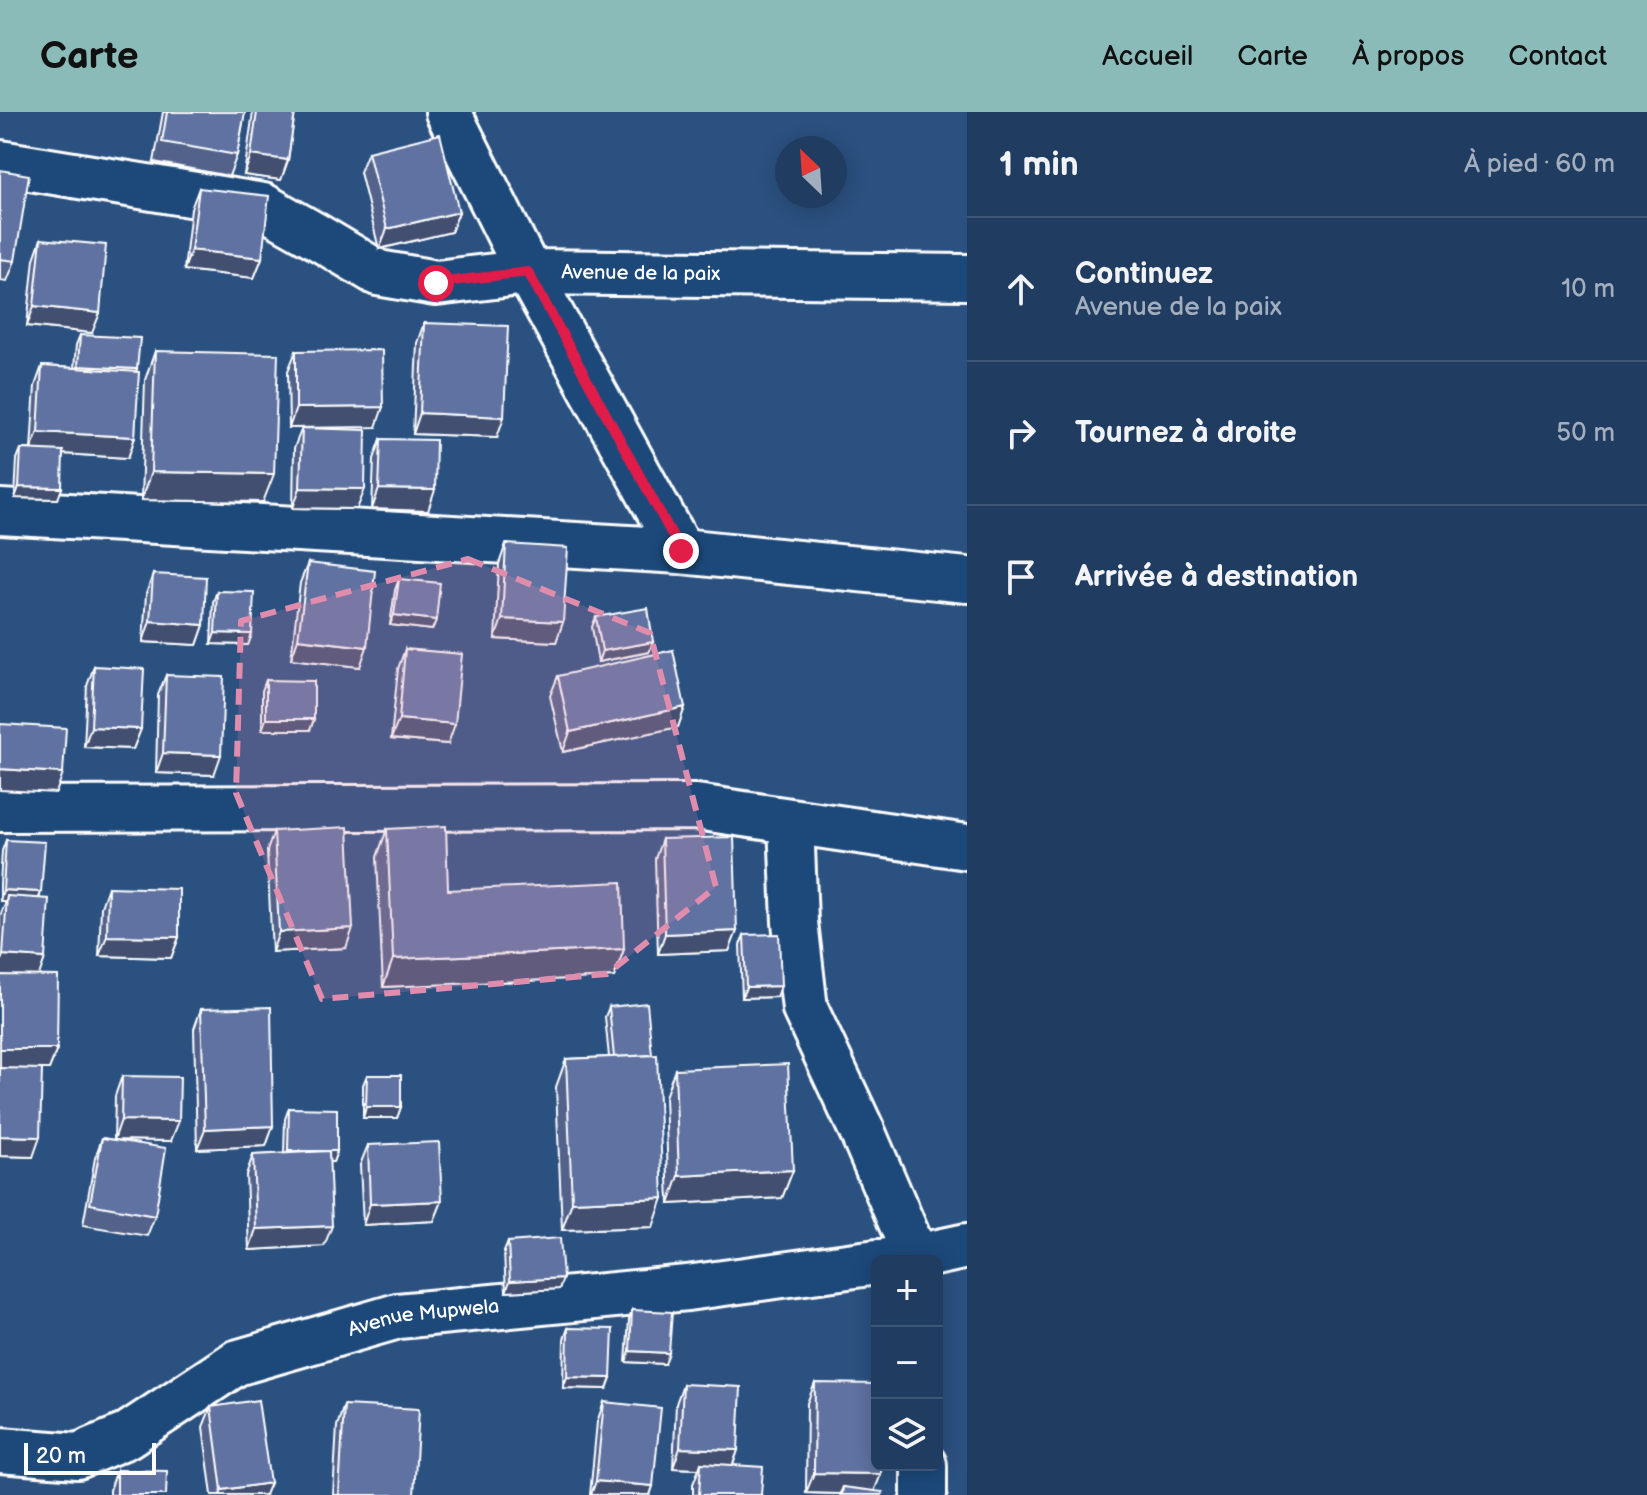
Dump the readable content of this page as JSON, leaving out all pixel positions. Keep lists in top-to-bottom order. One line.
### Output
{"streets":{"street":["Avenue de la paix","Avenue Mupwela"]},"scale_bar":"20 m","north":"top left","page":{"header":"Carte","nav":["Accueil","Carte","À propos","Contact"],"heading":["1 min","À pied · 60 m"],"list":[["Continuez","Avenue de la paix","10 m"],["Tournez à droite","50 m"],"Arrivée à destination"],"map_buttons":["+","−"],"scale":"20 m"}}
